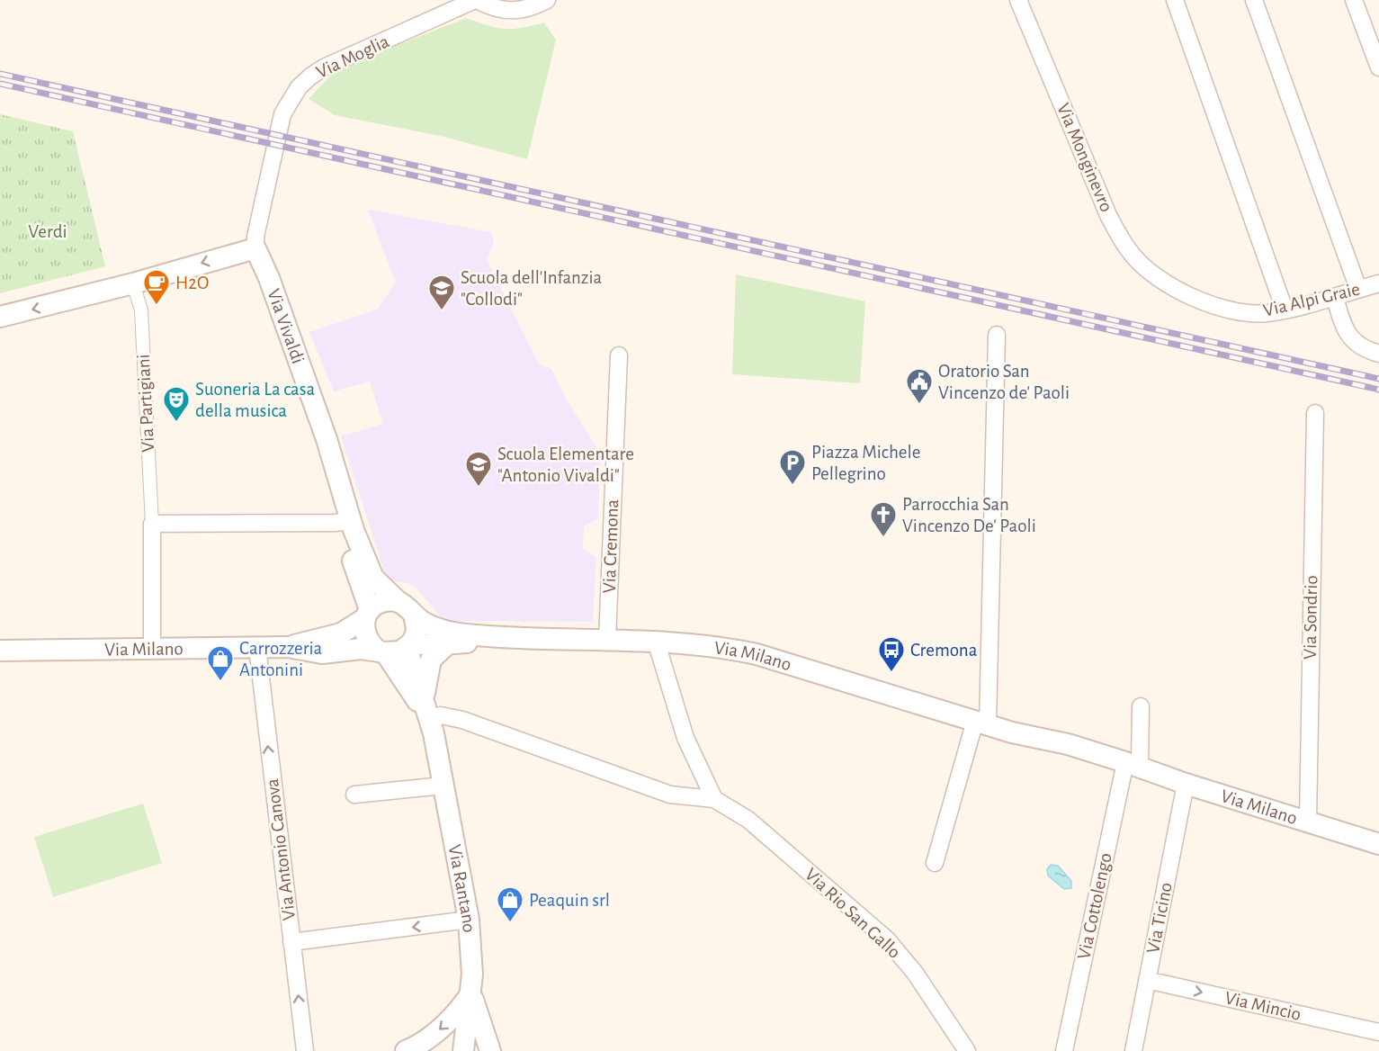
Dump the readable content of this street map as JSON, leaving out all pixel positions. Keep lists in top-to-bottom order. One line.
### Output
{"streets":{"street":["Via Moglia","Via Monginevro","Via Alpi Graie","Via Vivaldi","Via Partigiani","Via Cremona","Via Sondrio","Via Milano","Via Antonio Canova","Via Rantano","Via Cottolengo","Via Rio San Gallo","Via Ticino","Via Mincio"]},"crossings":[["Via Moglia","Via Vivaldi"],["Via Monginevro","Via Alpi Graie"],["Via Vivaldi","Via Milano"],["Via Vivaldi","Via Rantano"],["Via Partigiani","Via Milano"],["Via Cremona","Via Milano"],["Via Sondrio","Via Milano"],["Via Milano","Via Antonio Canova"],["Via Milano","Via Rantano"],["Via Milano","Via Cottolengo"],["Via Milano","Via Ticino"],["Via Rantano","Via Rio San Gallo"],["Via Ticino","Via Mincio"]],"one_way":["Via Antonio Canova","Via Mincio"],"parks":["Verdi"],"places":{"cafe":["H2O"],"school or university":["Scuola dell'Infanzia \"Collodi\"","Scuola Elementare \"Antonio Vivaldi\""],"public building":["Oratorio San Vincenzo de' Paoli"],"theatre":["Suoneria La casa della musica"],"parking":["Piazza Michele Pellegrino"],"church":["Parrocchia San Vincenzo De' Paoli"],"bus stop":["Cremona"],"shop":["Carrozzeria Antonini","Peaquin srl"]}}
